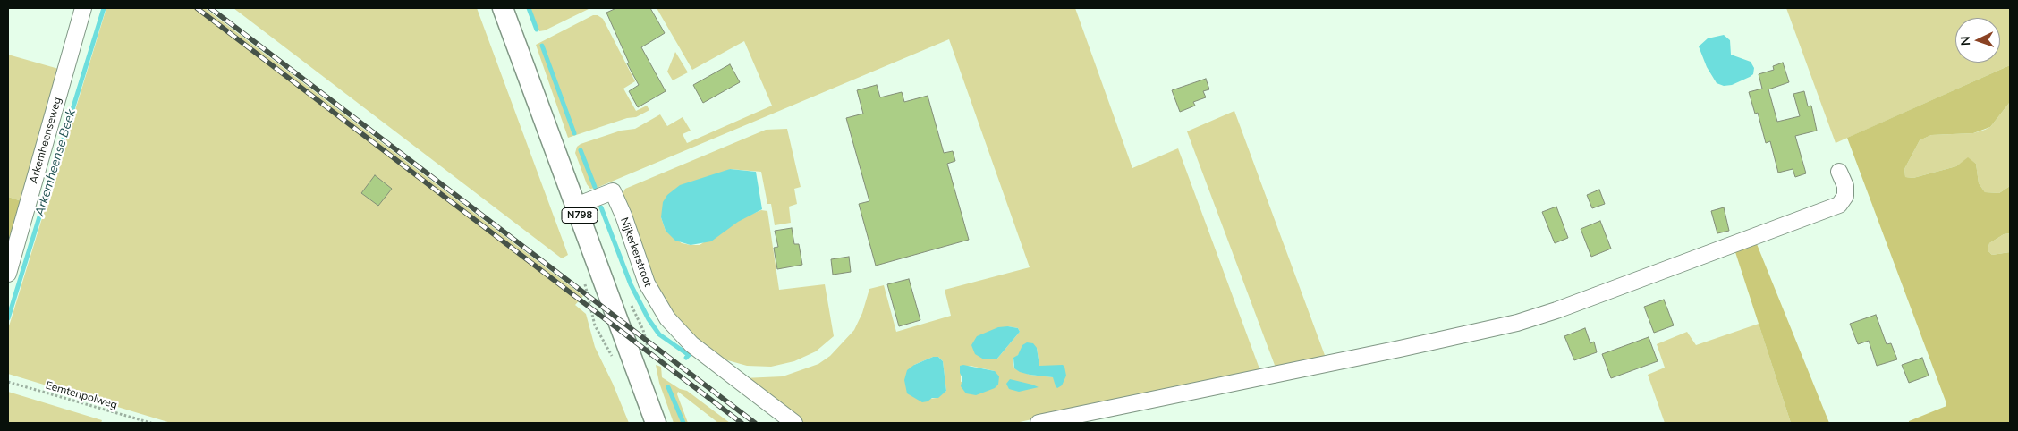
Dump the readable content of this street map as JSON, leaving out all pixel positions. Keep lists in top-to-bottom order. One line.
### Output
{"streets":{"main road":["N798"],"street":["Arkemheenseweg","Nijkerkerstraat"],"path":["Eemtenpolweg"]},"crossings":[["N798","Nijkerkerstraat"]],"water":["Arkemheense Beek"],"north":"left"}
